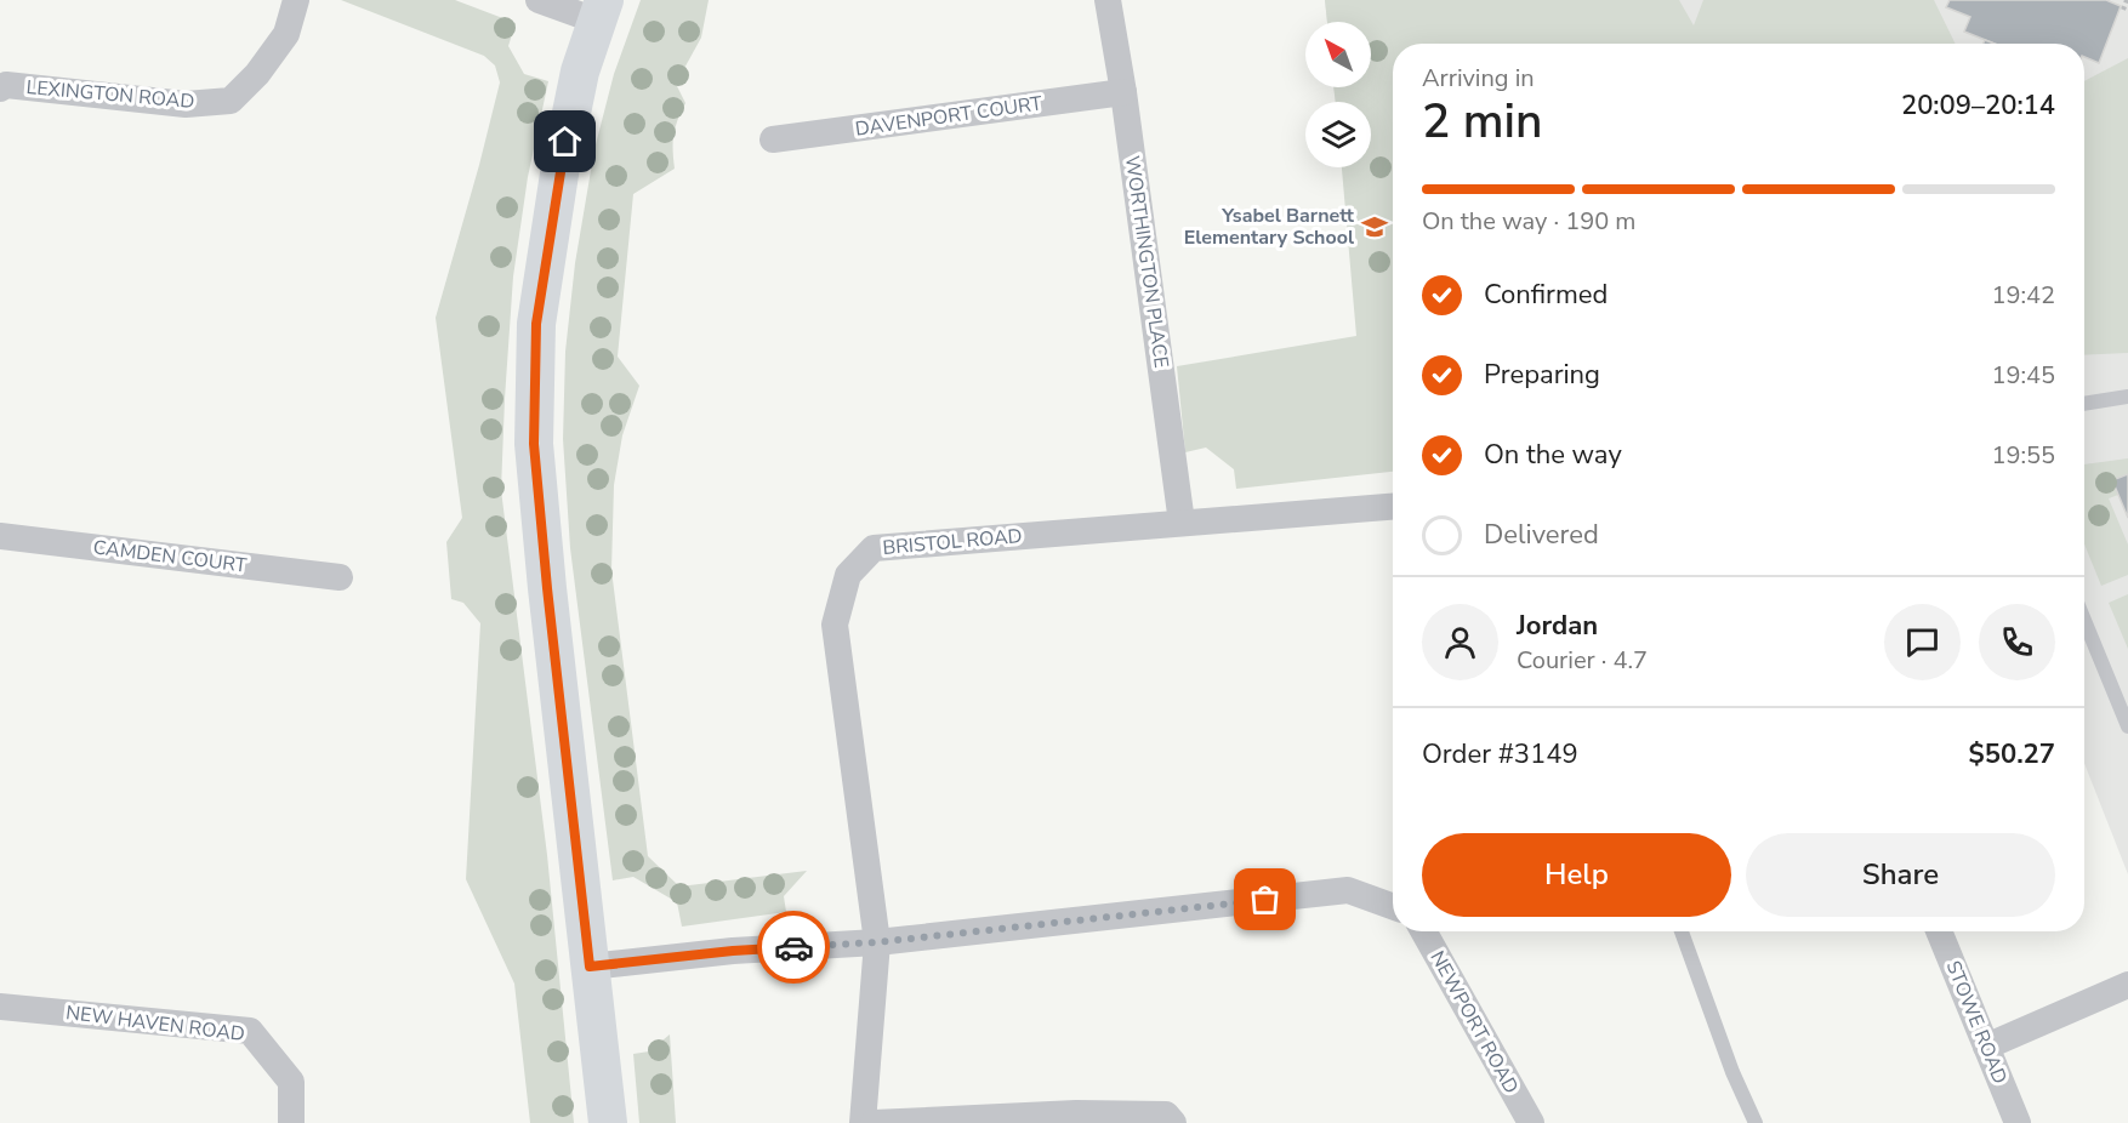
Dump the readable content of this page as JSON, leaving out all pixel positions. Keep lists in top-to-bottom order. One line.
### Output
{"streets":{"street":["LEXINGTON ROAD","DAVENPORT COURT","WORTHINGTON PLACE","BRISTOL ROAD","CAMDEN COURT","NEWPORT ROAD","STOWE ROAD","NEW HAVEN ROAD"]},"crossings":[["DAVENPORT COURT","WORTHINGTON PLACE"],["WORTHINGTON PLACE","BRISTOL ROAD"]],"places":{"school or university":["Ysabel Barnett Elementary School"]},"north":"top left","page":{"heading":["2 min","Arriving in","20:09–20:14"],"panel":["Jordan","Courier · 4.7","Order #3149","$50.27"],"bar":"On the way · 190 m","list":[["Confirmed","19:42"],["Preparing","19:45"],["On the way","19:55"],"Delivered"],"buttons":["Help","Share"]}}
